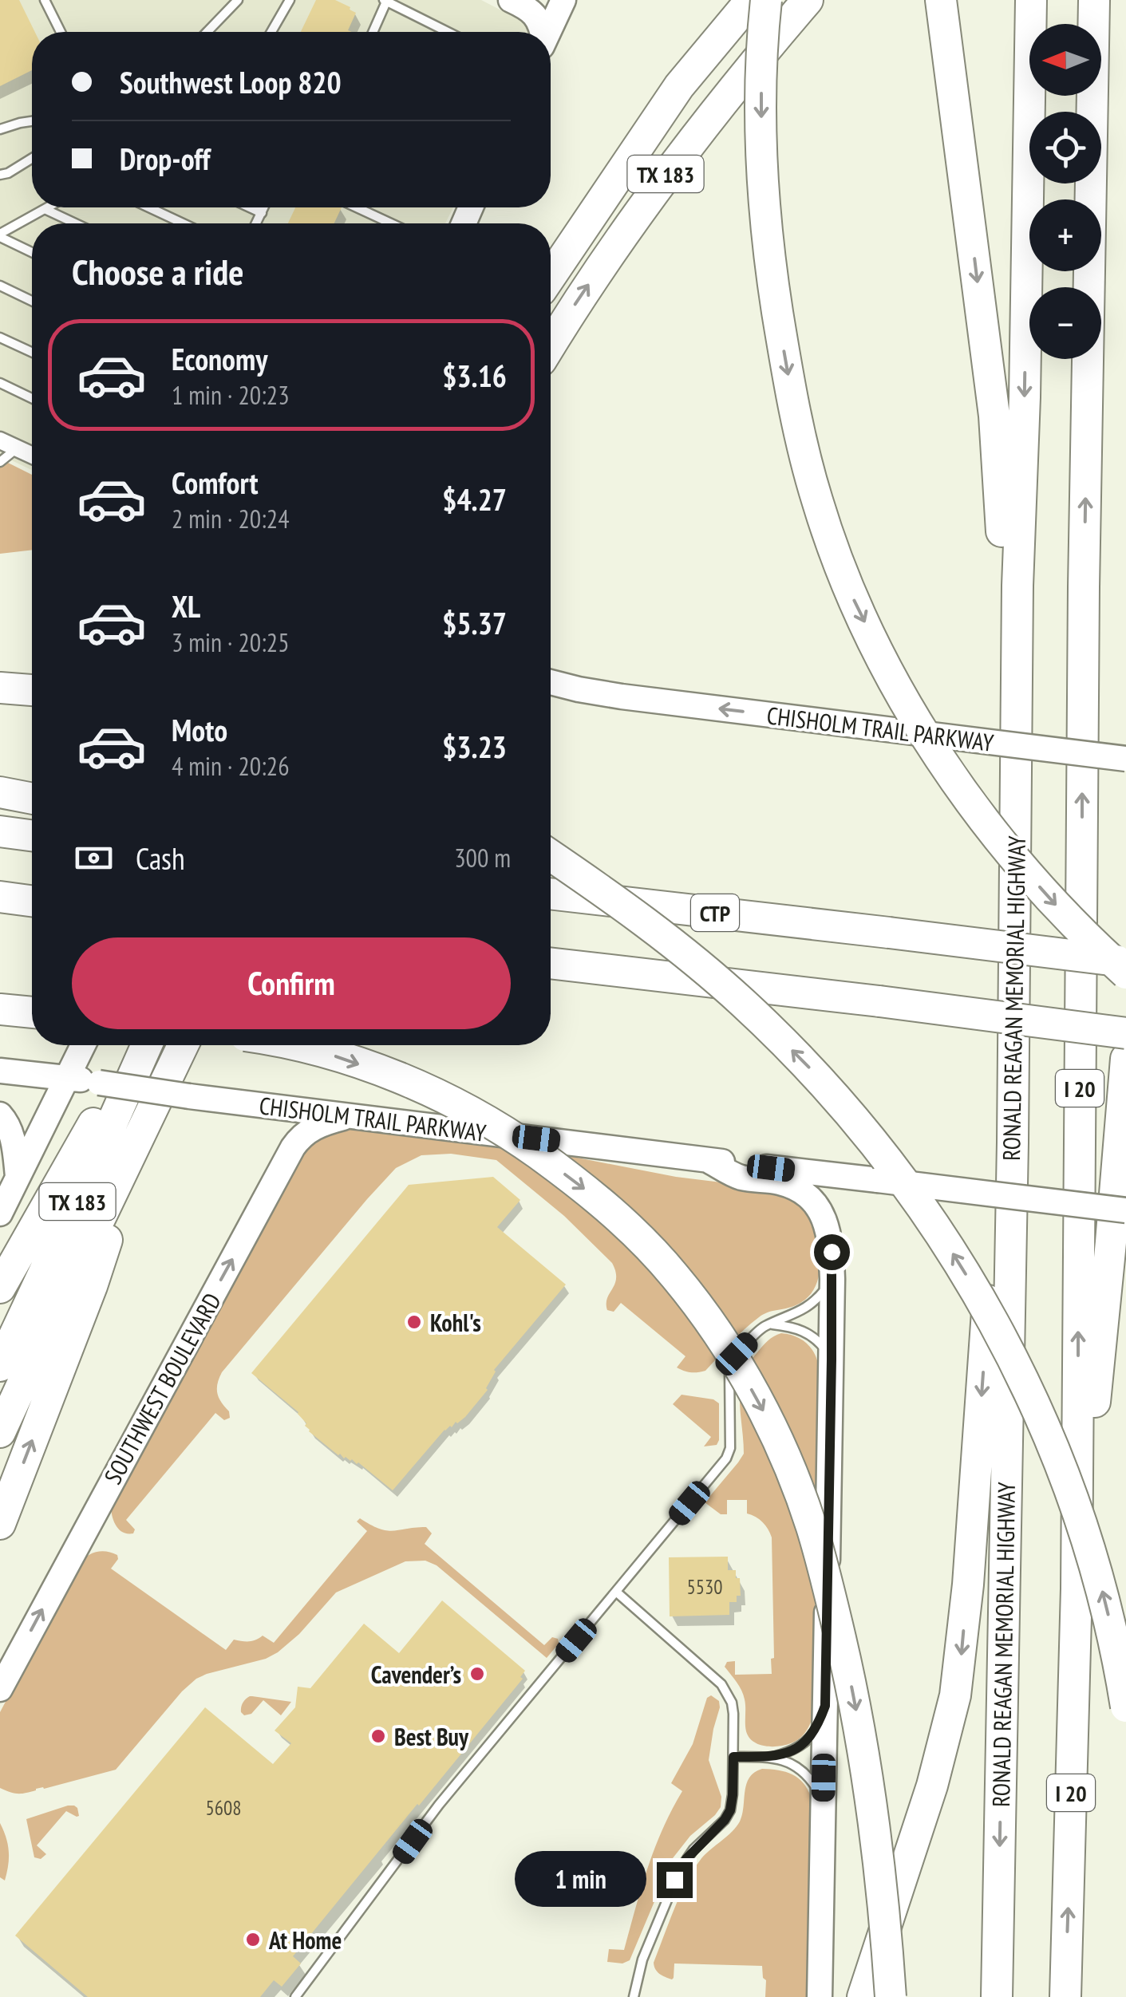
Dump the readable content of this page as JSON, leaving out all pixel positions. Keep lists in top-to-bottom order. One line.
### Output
{"streets":{"highway":["TX 183","CTP","RONALD REAGAN MEMORIAL HIGHWAY","I 20"],"main road":["CHISHOLM TRAIL PARKWAY","SOUTHWEST BOULEVARD"]},"crossings":[["CHISHOLM TRAIL PARKWAY","SOUTHWEST BOULEVARD"]],"one_way":["SOUTHWEST BOULEVARD"],"places":["Kohl's","Cavender’s","Best Buy","At Home"],"house_numbers":["5530","5608"],"north":"left","page":{"map_buttons":["+","−"],"banner":["Southwest Loop 820","Drop-off"],"heading":"Choose a ride","list":[{"name":"Economy","note":"1 min · 20:23","value":"$3.16"},{"name":"Comfort","note":"2 min · 20:24","value":"$4.27"},{"name":"XL","note":"3 min · 20:25","value":"$5.37"},{"name":"Moto","note":"4 min · 20:26","value":"$3.23"}],"pay":["Cash","300 m"],"buttons":"Confirm","bubble":"1 min"}}
